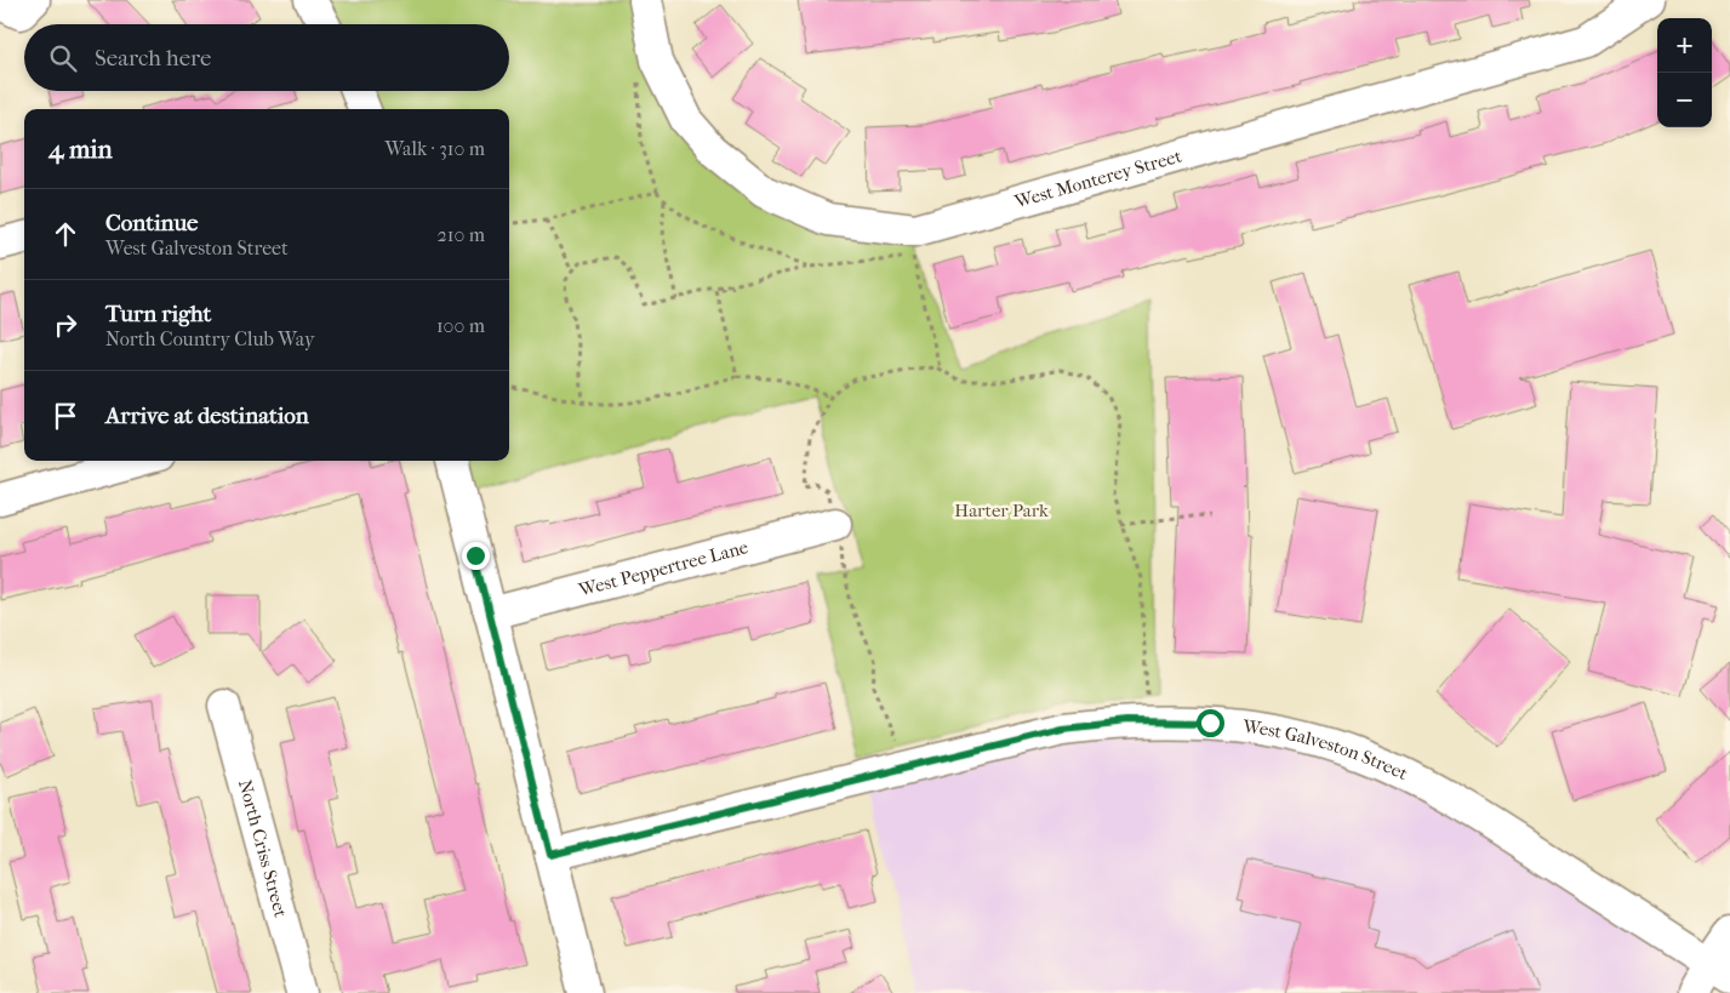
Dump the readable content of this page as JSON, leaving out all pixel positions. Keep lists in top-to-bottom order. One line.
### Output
{"streets":{"street":["West Monterey Street","West Peppertree Lane","West Galveston Street","North Criss Street"]},"parks":["Harter Park"],"page":{"map_buttons":["+","−"],"search":"Search here","heading":["4 min","Walk · 310 m"],"list":[["Continue","West Galveston Street","210 m"],["Turn right","North Country Club Way","100 m"],"Arrive at destination"]}}
